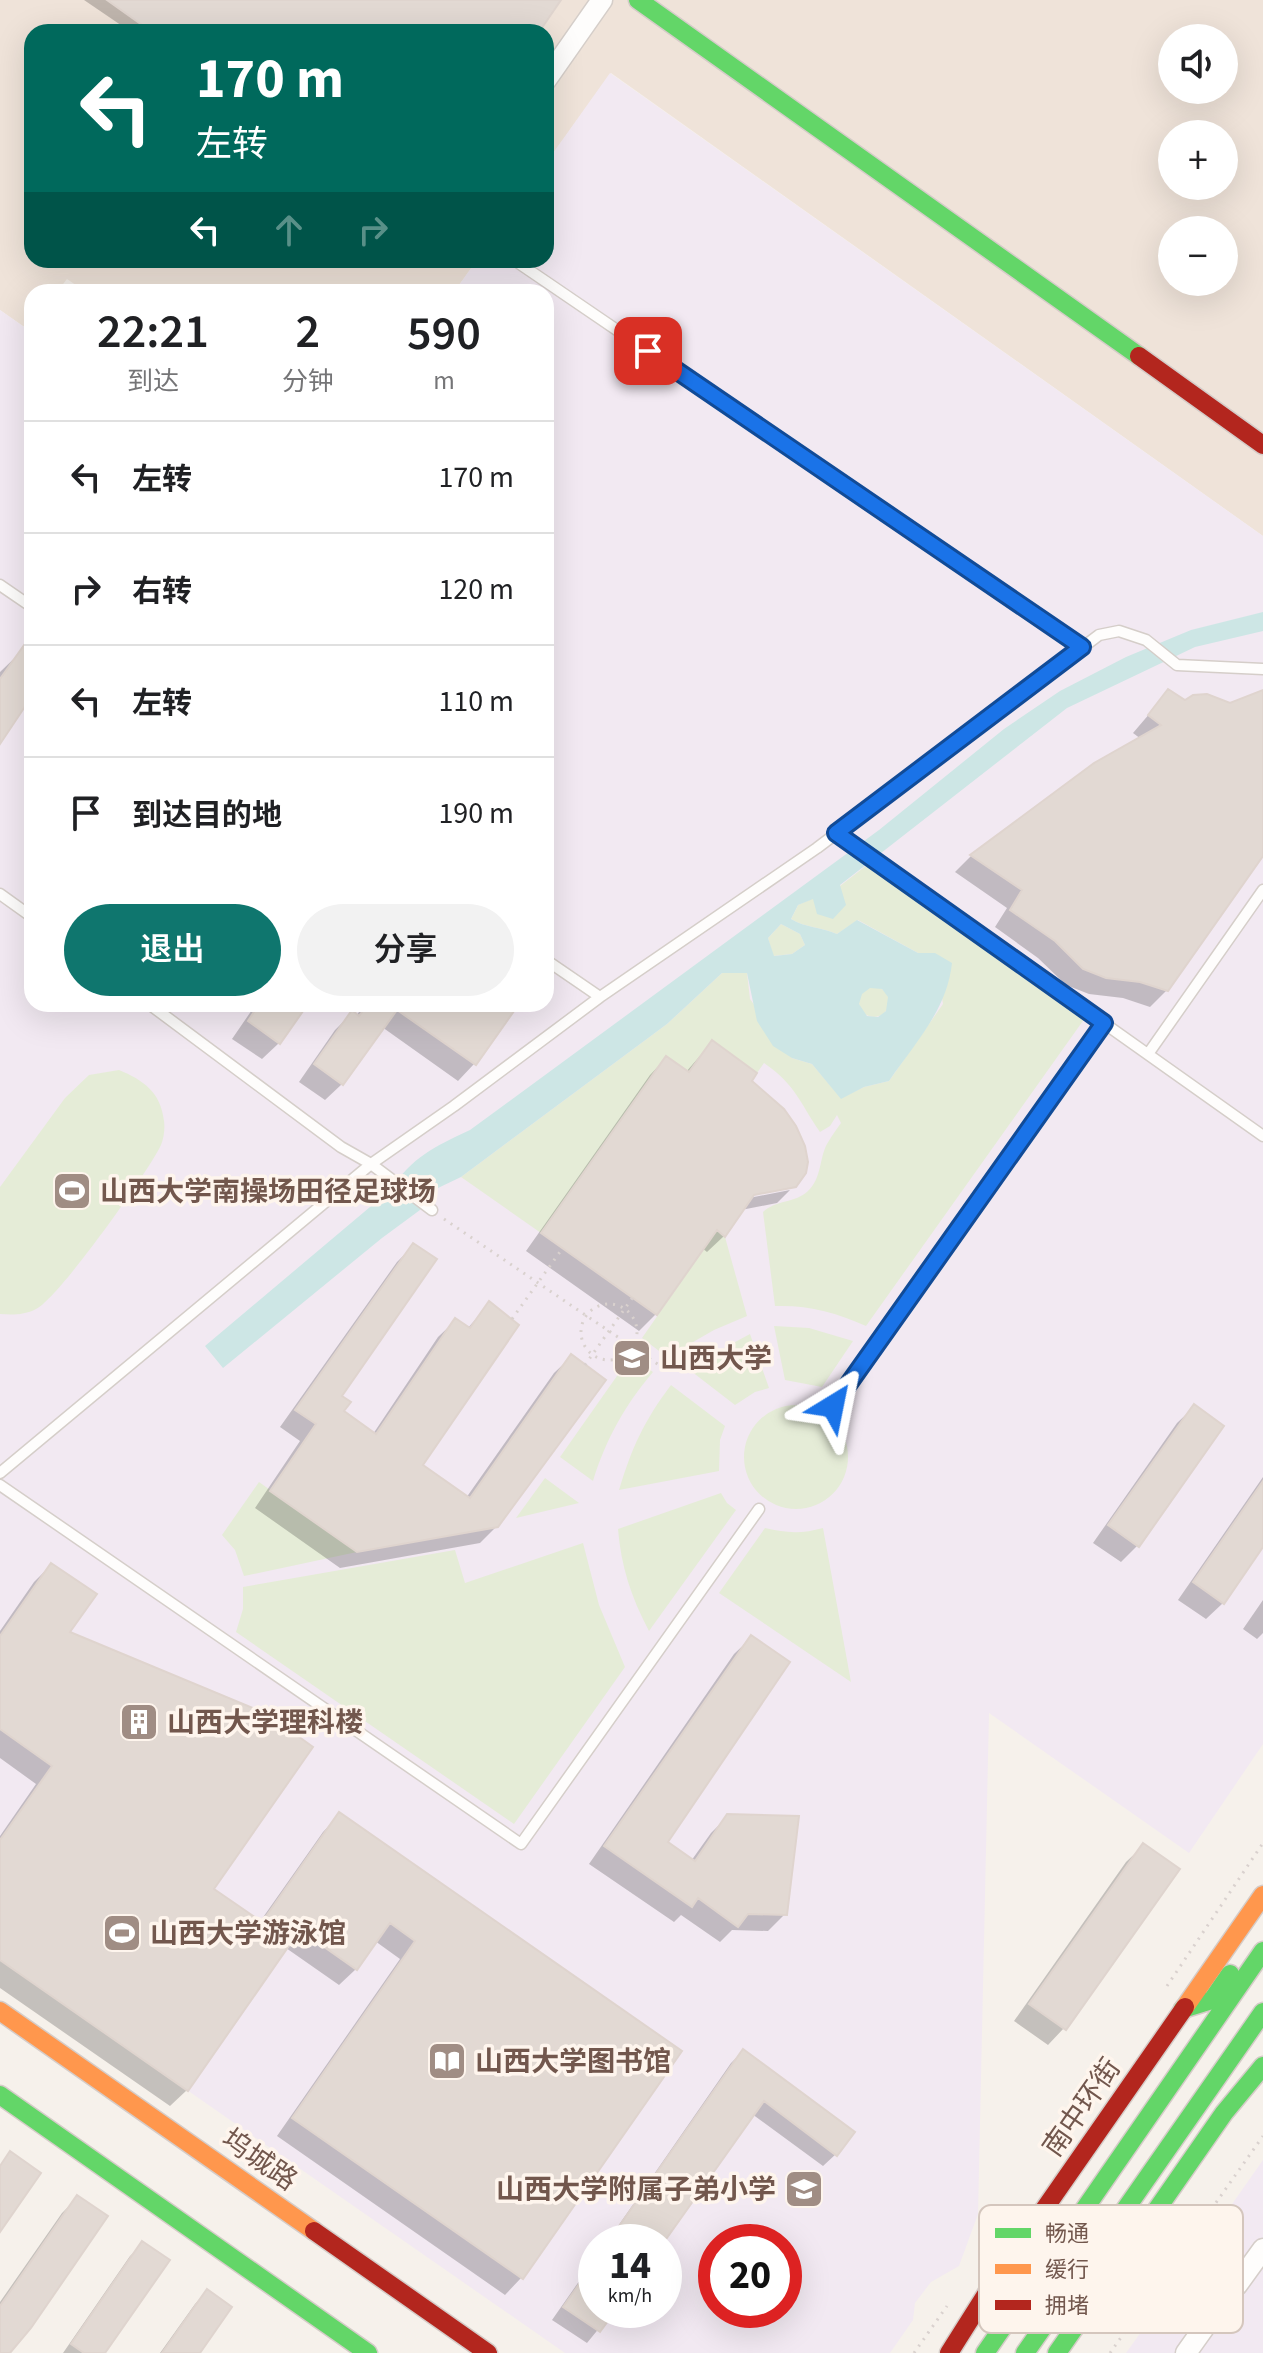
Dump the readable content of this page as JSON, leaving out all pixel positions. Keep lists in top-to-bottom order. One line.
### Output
{"streets":{"main road":["南中环街","坞城路"]},"places":{"sports":["山西大学南操场田径足球场","山西大学游泳馆"],"school or university":["山西大学","山西大学附属子弟小学"],"building":["山西大学理科楼"],"library":["山西大学图书馆"]},"legend":["畅通","缓行","拥堵"],"page":{"map_buttons":["+","−"],"turn":["170 m","左转"],"eta":["22:21","到达","2","分钟","590","m"],"list":[{"name":"左转","value":"170 m"},{"name":"右转","value":"120 m"},{"name":"左转","value":"110 m"},{"name":"到达目的地","value":"190 m"}],"buttons":["退出","分享"],"speed":"14 km/h","limit":"20"}}
